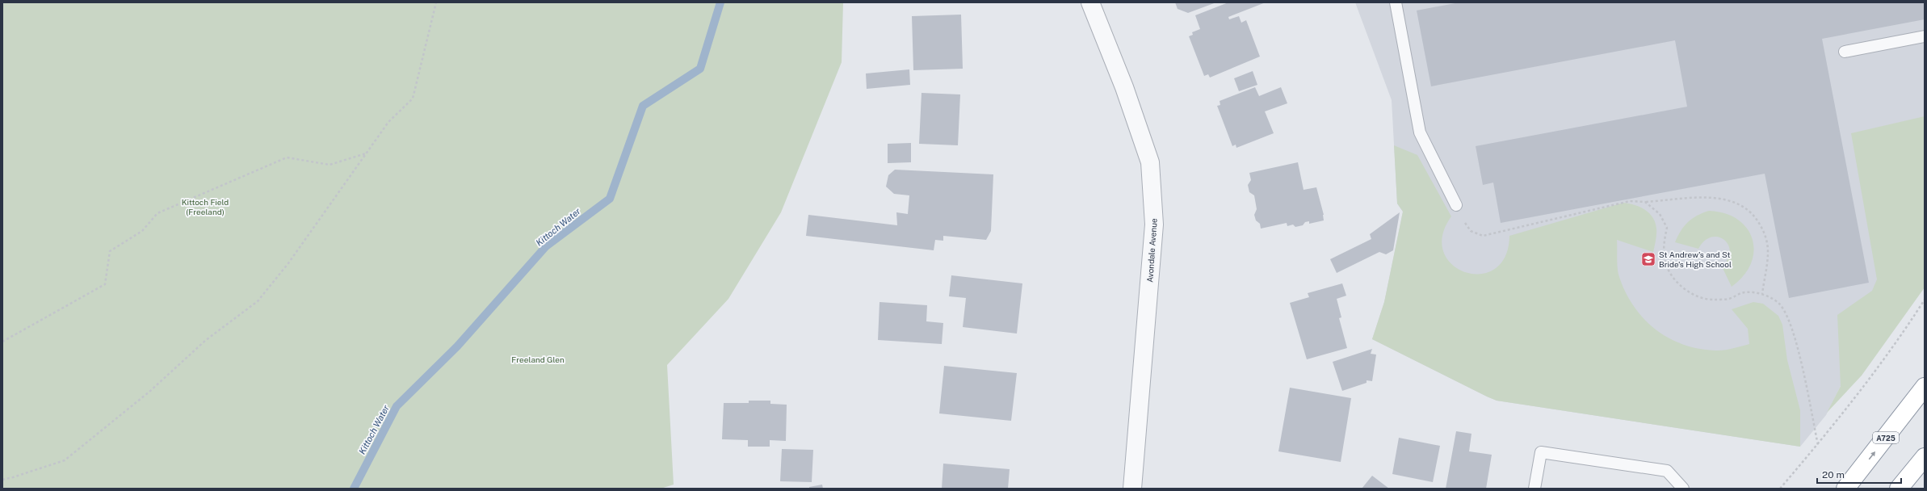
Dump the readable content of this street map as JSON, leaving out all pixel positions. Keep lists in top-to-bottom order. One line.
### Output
{"streets":{"highway":["A725"],"street":["Avondale Avenue"]},"water":["Kittoch Water"],"parks":["Kittoch Field (Freeland)","Freeland Glen"],"places":{"school or university":["St Andrew's and St Bride's High School"]},"scale_bar":"20 m"}
